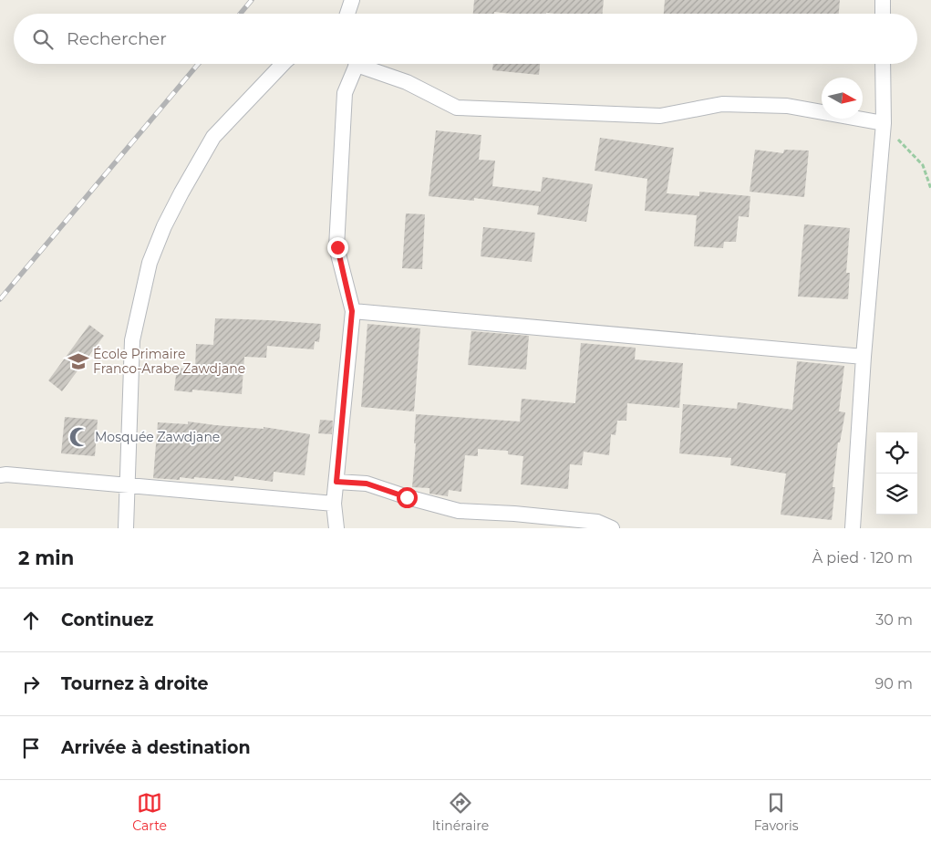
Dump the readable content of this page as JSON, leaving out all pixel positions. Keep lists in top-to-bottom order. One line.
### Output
{"places":{"school or university":["École Primaire Franco-Arabe Zawdjane"],"mosque":["Mosquée Zawdjane"]},"north":"right","page":{"search":"Rechercher","heading":["2 min","À pied · 120 m"],"list":[["Continuez","30 m"],["Tournez à droite","90 m"],"Arrivée à destination"],"nav":["Carte","Itinéraire","Favoris"]}}
